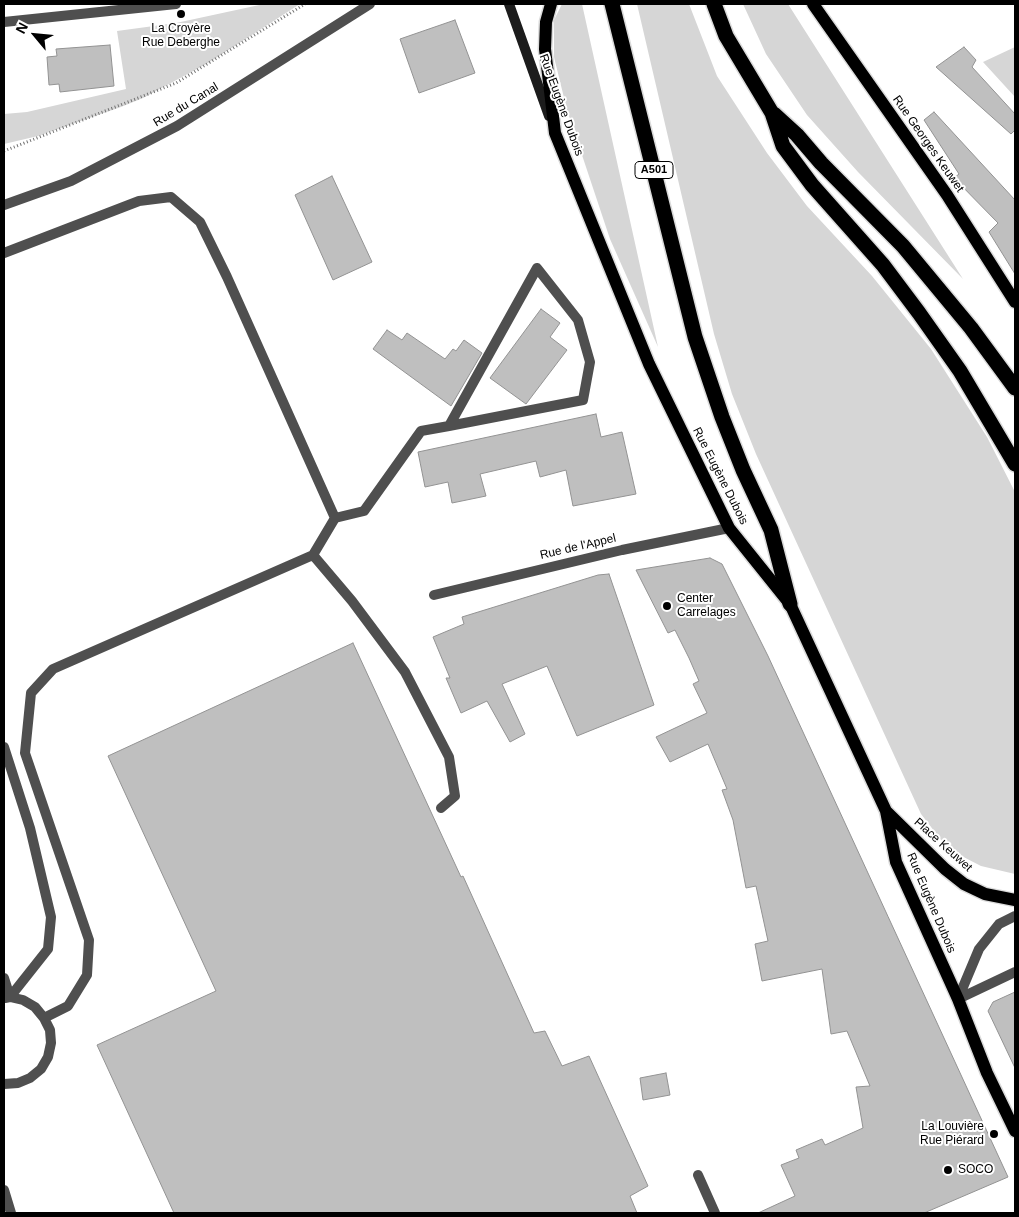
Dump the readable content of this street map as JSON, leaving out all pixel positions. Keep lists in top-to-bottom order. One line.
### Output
{"streets":{"highway":["A501"],"main road":["Rue Eugène Dubois","Rue Georges Keuwet","Place Keuwet"],"street":["Rue du Canal","Rue de l'Appel"]},"crossings":[["Rue Eugène Dubois","A501"],["Rue Eugène Dubois","Rue de l'Appel"],["Rue Eugène Dubois","Place Keuwet"]],"places":["La Croyère Rue Deberghe","Center Carrelages","La Louvière Rue Piérard","SOCO"],"north":"top left"}
